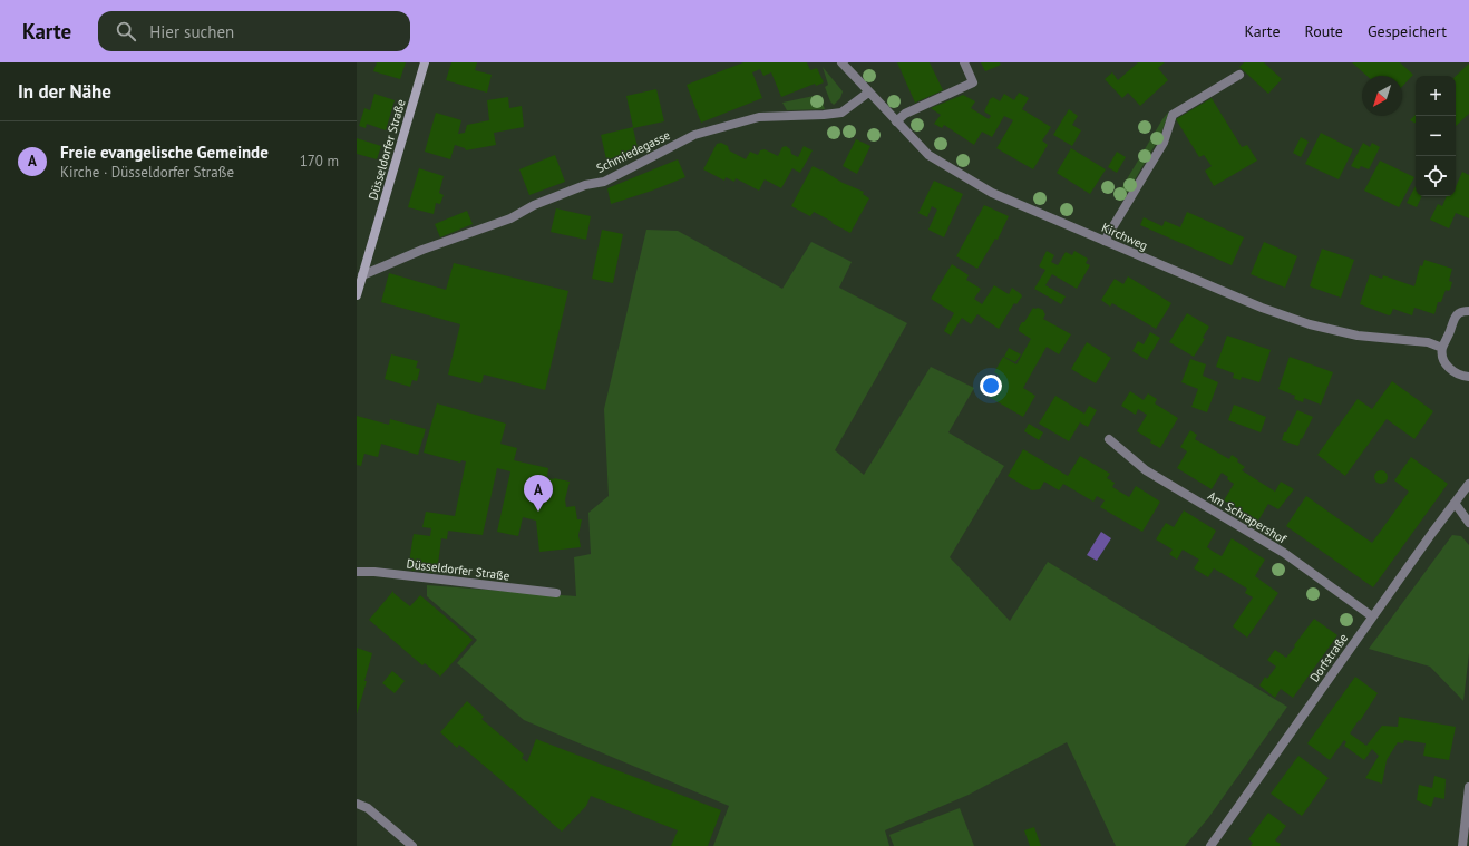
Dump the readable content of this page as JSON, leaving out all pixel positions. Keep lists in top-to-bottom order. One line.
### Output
{"streets":{"main road":["Düsseldorfer Straße"],"street":["Schmiedegasse","Kirchweg","Am Schrapershof","Dorfstraße"]},"crossings":[["Düsseldorfer Straße","Schmiedegasse"],["Schmiedegasse","Kirchweg"],["Am Schrapershof","Dorfstraße"]],"north":"bottom left","page":{"header":"Karte","search":"Hier suchen","nav":["Karte","Route","Gespeichert"],"heading":"In der Nähe","map_buttons":["+","−"],"list":[{"mark":"A","name":"Freie evangelische Gemeinde","note":"Kirche · Düsseldorfer Straße","value":"170 m"}],"pins":"A"}}
